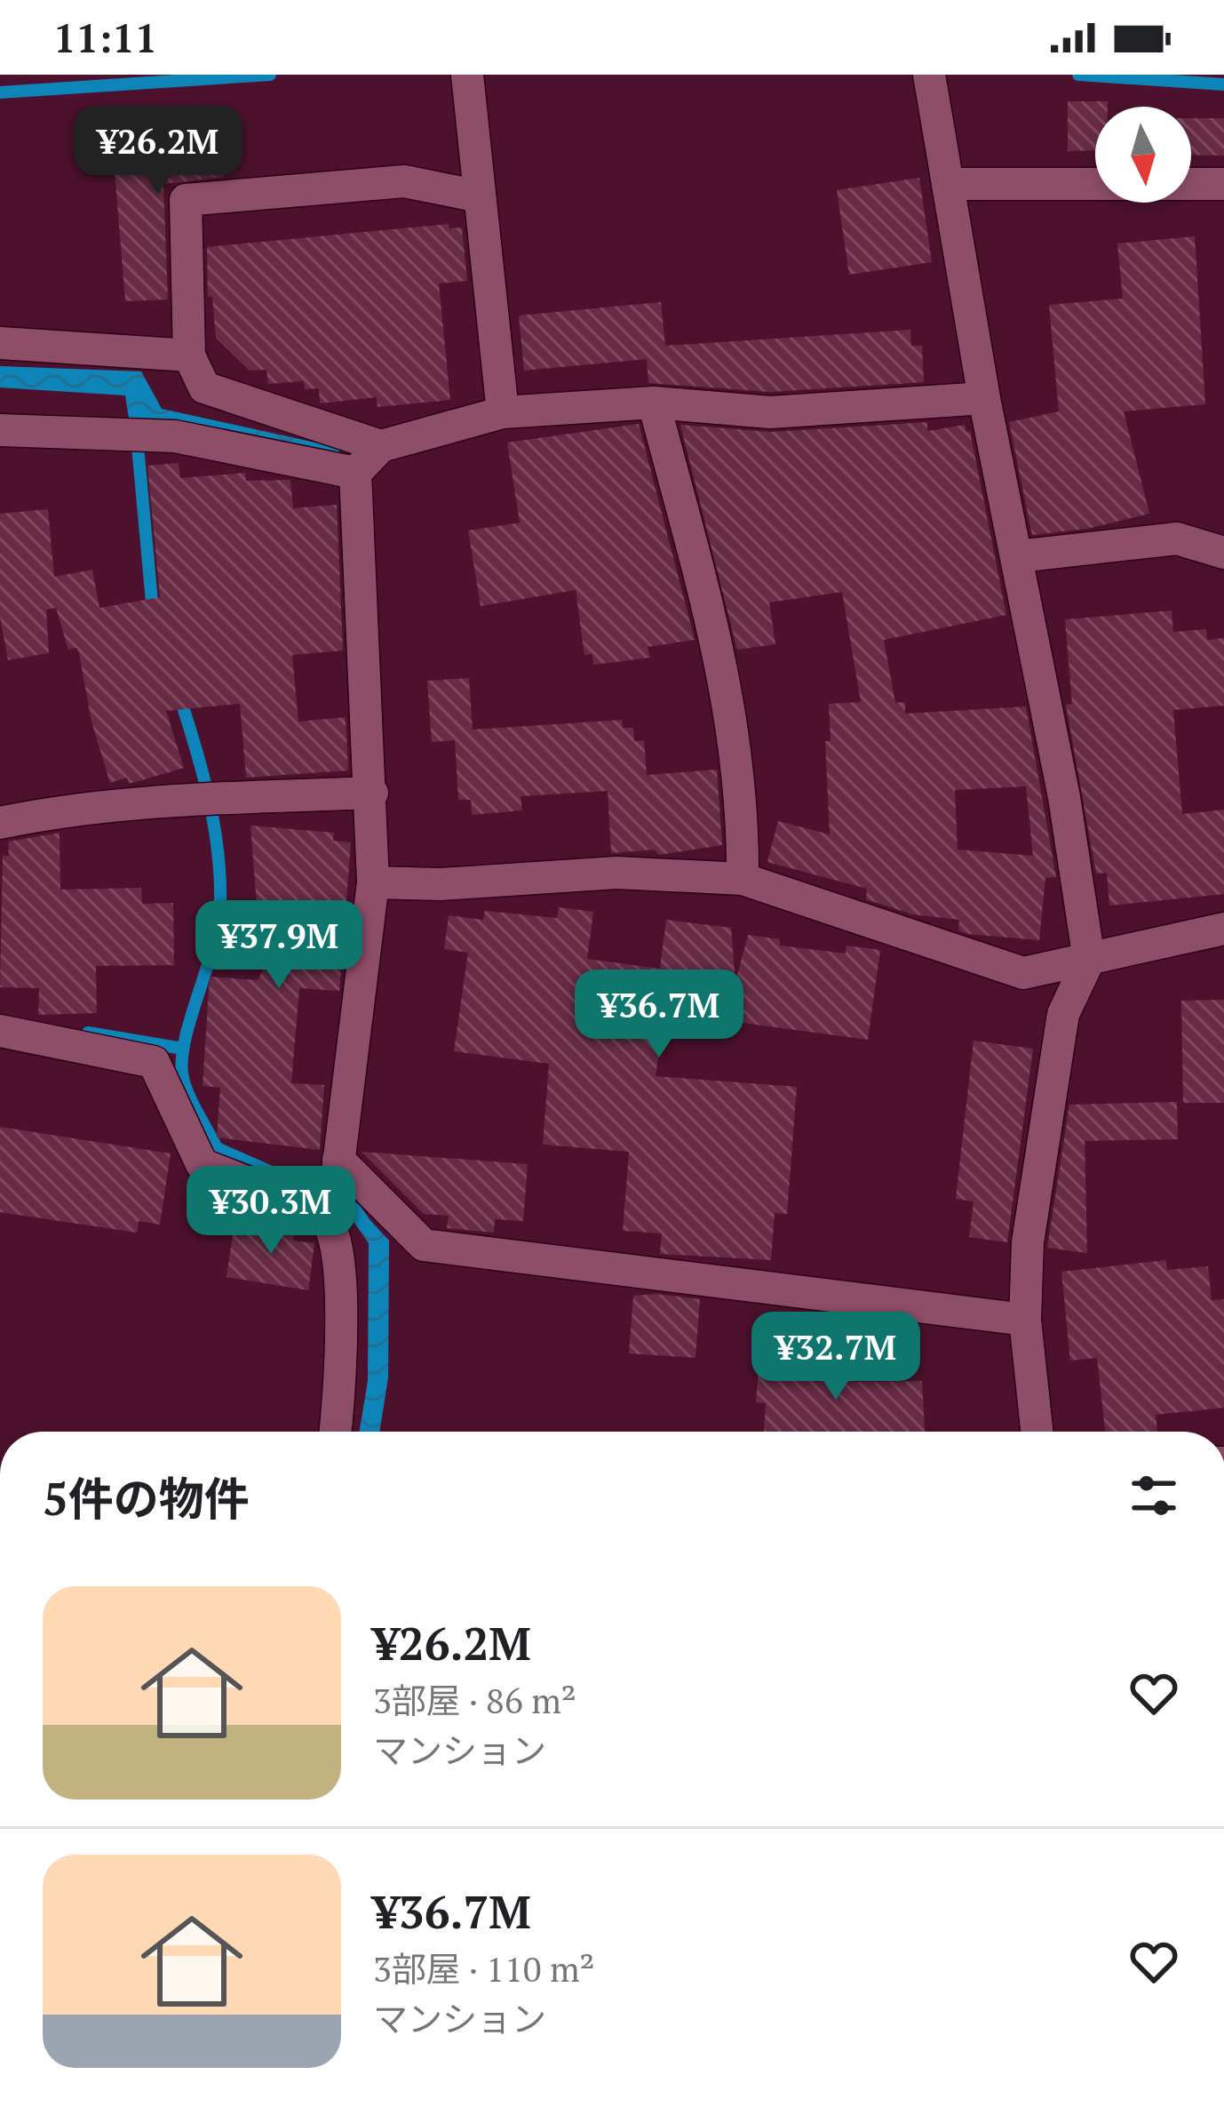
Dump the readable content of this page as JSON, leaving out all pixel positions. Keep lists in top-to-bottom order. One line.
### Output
{"north":"bottom","page":{"status":"11:11","price":["¥26.2M","¥37.9M","¥36.7M","¥30.3M","¥32.7M"],"heading":"5件の物件","list":[{"name":"¥26.2M","note":"3部屋 · 86 m² · マンション"},{"name":"¥36.7M","note":"3部屋 · 110 m² · マンション"}]}}
